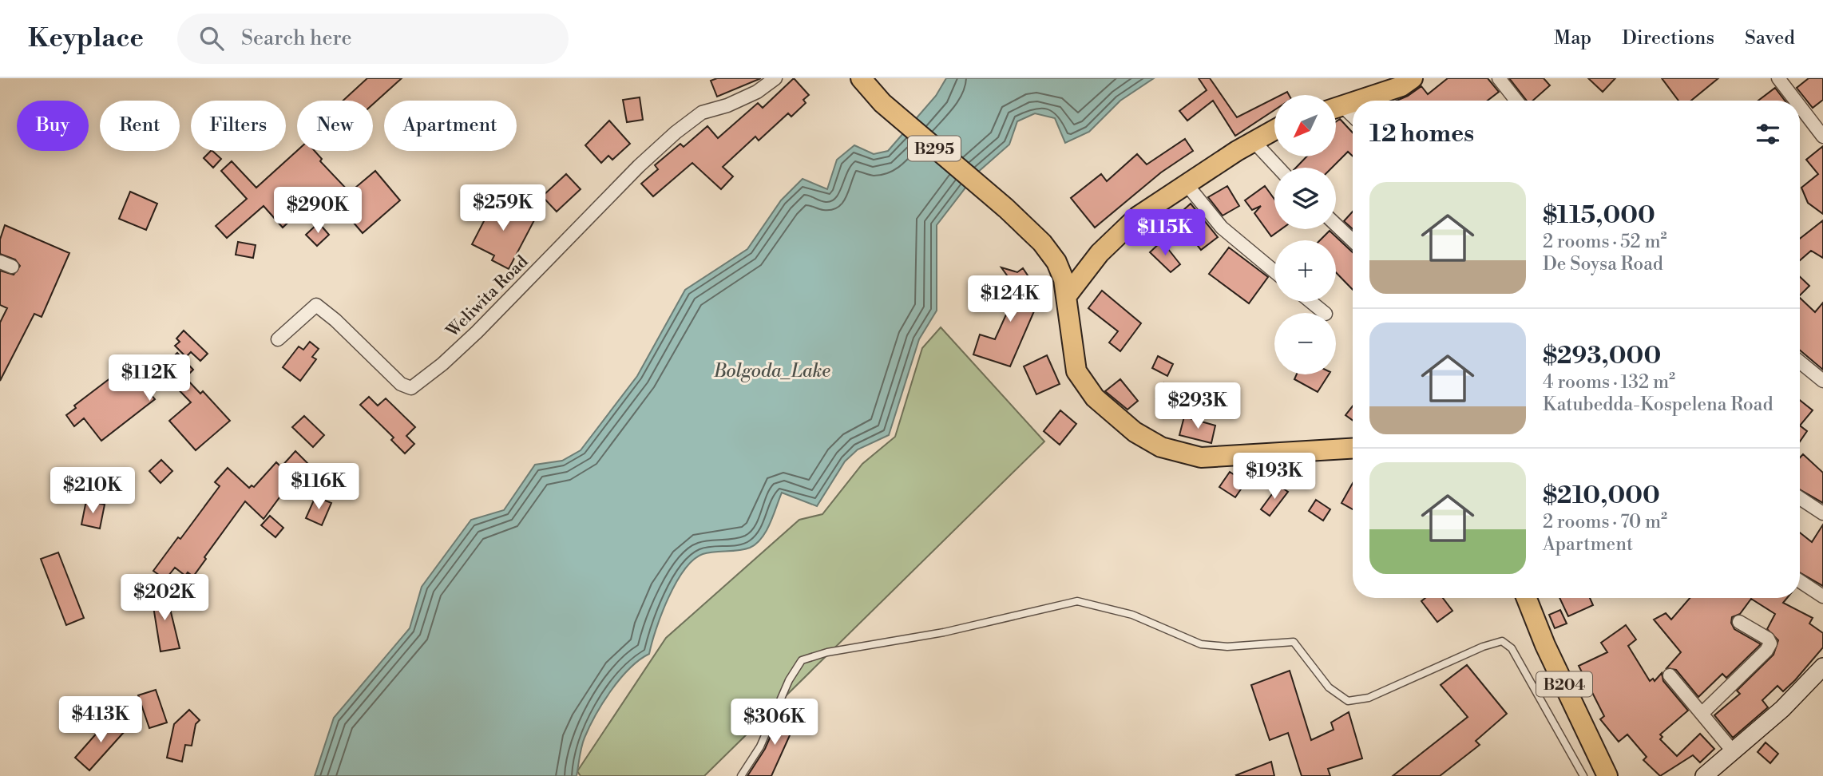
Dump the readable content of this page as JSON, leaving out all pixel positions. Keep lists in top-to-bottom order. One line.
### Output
{"streets":{"main road":["B295","B204"],"street":["Weliwita Road"]},"water":["Bolgoda_Lake"],"north":"bottom left","page":{"header":"Keyplace","search":"Search here","nav":["Map","Directions","Saved"],"map_buttons":["+","−"],"chip":["Buy","Rent","Filters","New","Apartment"],"heading":"12 homes","list":[{"name":"$115,000","note":"2 rooms · 52 m² · De Soysa Road"},{"name":"$293,000","note":"4 rooms · 132 m² · Katubedda-Kospelena Road"},{"name":"$210,000","note":"2 rooms · 70 m² · Apartment"}],"price":["$259K","$290K","$115K","$124K","$112K","$293K","$193K","$116K","$210K","$202K","$413K","$306K"]}}
